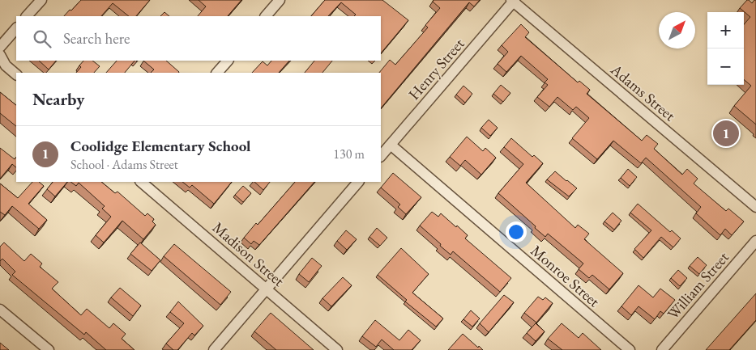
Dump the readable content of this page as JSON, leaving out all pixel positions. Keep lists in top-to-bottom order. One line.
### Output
{"streets":{"street":["Henry Street","Adams Street","Madison Street","Monroe Street","William Street"]},"crossings":[["Henry Street","Adams Street"],["Henry Street","Monroe Street"]],"north":"top right","page":{"map_buttons":["+","−"],"search":"Search here","heading":"Nearby","pins":"1","list":[{"mark":"1","name":"Coolidge Elementary School","note":"School · Adams Street","value":"130 m"}]}}
